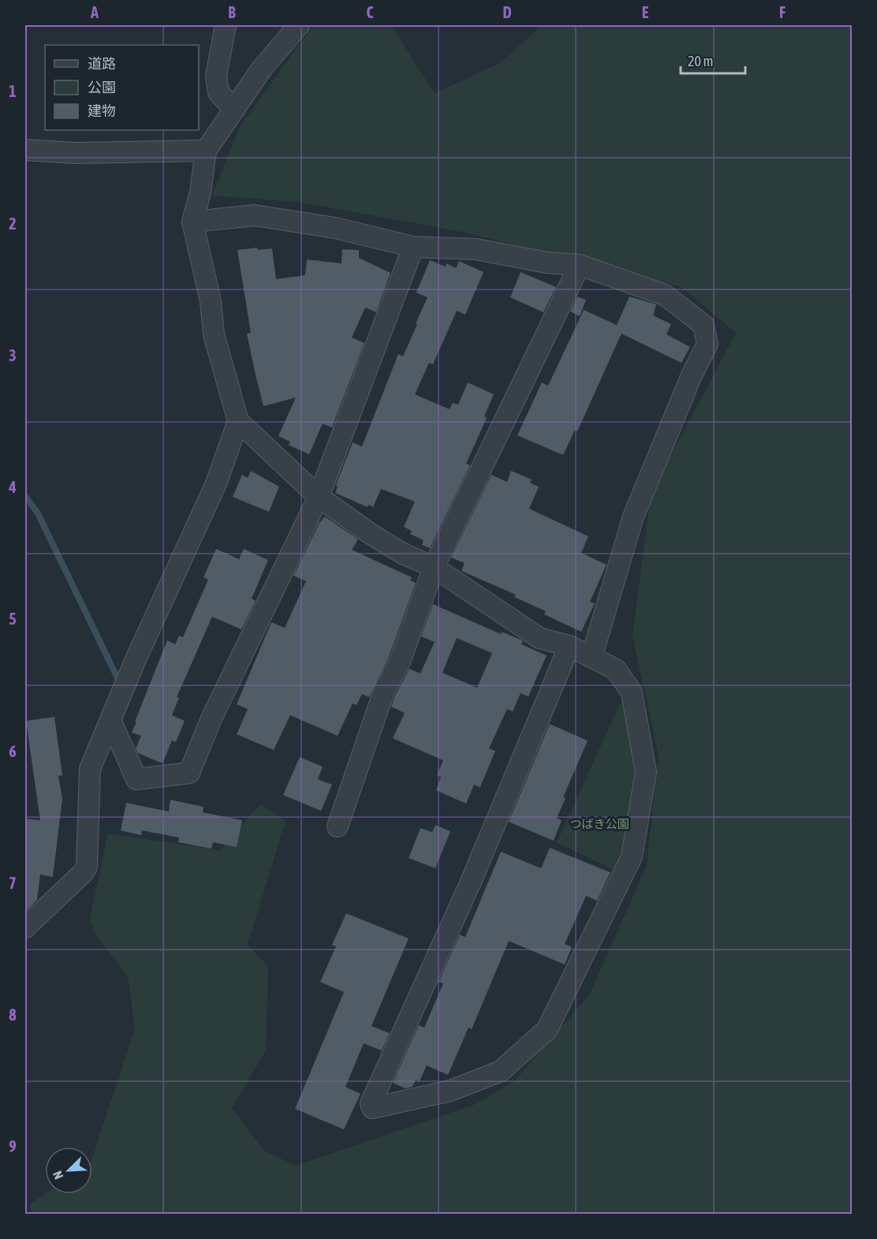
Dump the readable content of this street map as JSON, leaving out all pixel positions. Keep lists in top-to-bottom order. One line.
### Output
{"parks":["つばき公園"],"legend":["道路","公園","建物"],"scale_bar":"20 m","north":"bottom left","grid":{"columns":["A","B","C","D","E","F"],"rows":["1","2","3","4","5","6","7","8","9"]}}
